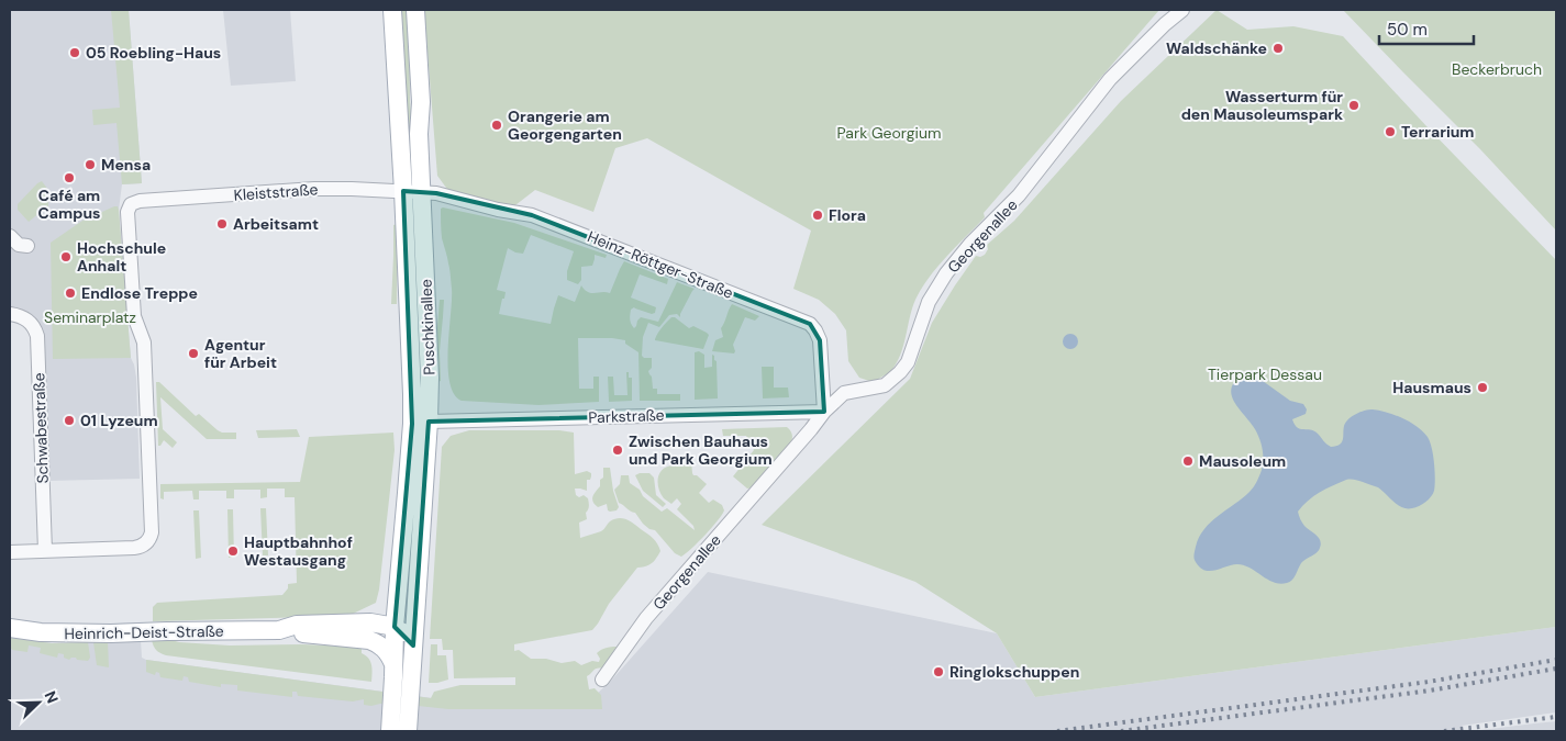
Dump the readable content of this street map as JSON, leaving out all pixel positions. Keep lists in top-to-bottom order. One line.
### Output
{"streets":{"main road":["Puschkinallee","Heinrich-Deist-Straße"],"street":["Kleiststraße","Georgenallee","Heinz-Röttger-Straße","Parkstraße","Schwabestraße"]},"crossings":[["Kleiststraße","Heinz-Röttger-Straße"],["Kleiststraße","Puschkinallee"],["Kleiststraße","Schwabestraße"],["Georgenallee","Heinz-Röttger-Straße"],["Georgenallee","Parkstraße"],["Heinz-Röttger-Straße","Puschkinallee"],["Heinz-Röttger-Straße","Parkstraße"],["Puschkinallee","Parkstraße"],["Puschkinallee","Heinrich-Deist-Straße"]],"parks":["Beckerbruch","Park Georgium","Seminarplatz","Tierpark Dessau"],"places":["Waldschänke","05 Roebling-Haus","Wasserturm für den Mausoleumspark","Orangerie am Georgengarten","Terrarium","Mensa","Café am Campus","Flora","Arbeitsamt","Hochschule Anhalt","Endlose Treppe","Agentur für Arbeit","Hausmaus","01 Lyzeum","Zwischen Bauhaus und Park Georgium","Mausoleum","Hauptbahnhof Westausgang","Ringlokschuppen"],"scale_bar":"50 m","north":"top right"}
